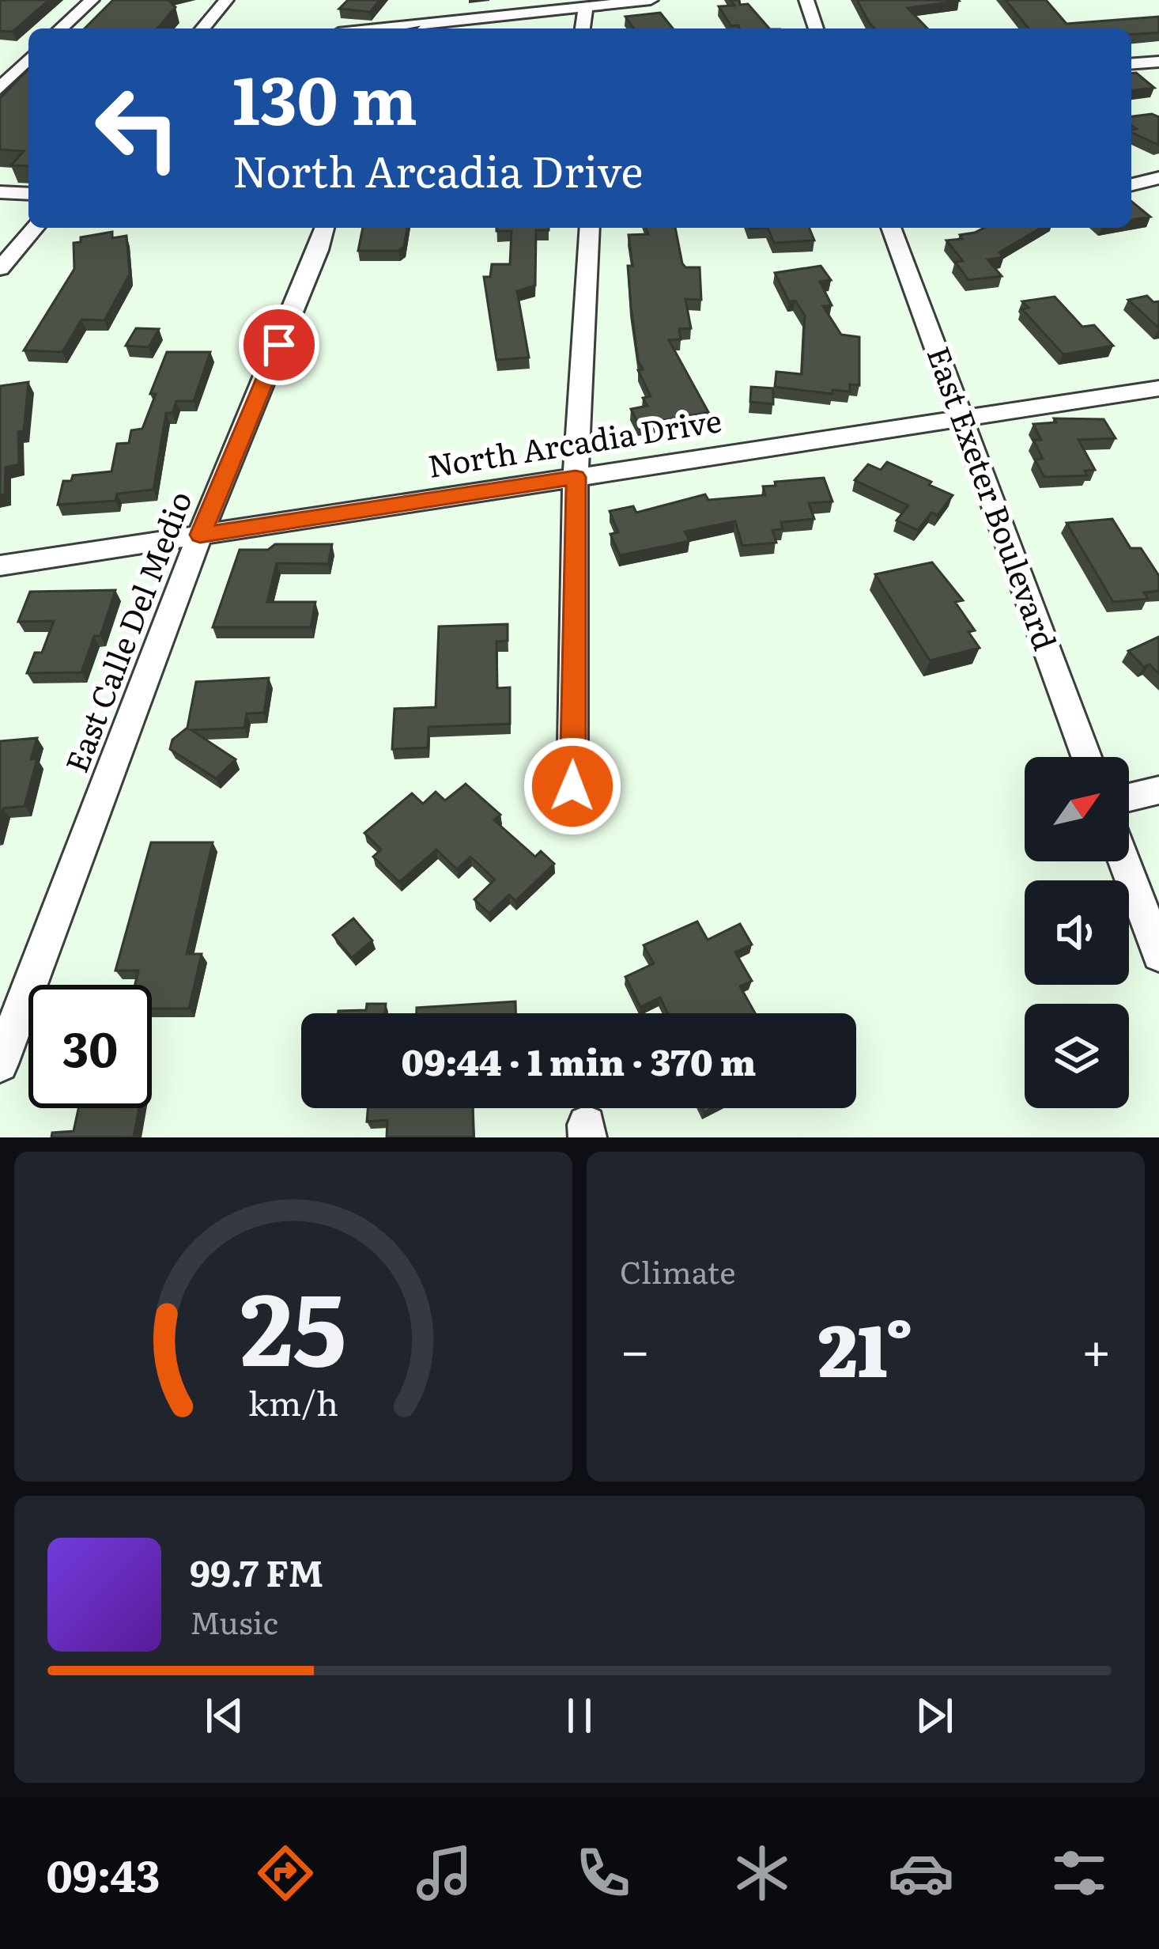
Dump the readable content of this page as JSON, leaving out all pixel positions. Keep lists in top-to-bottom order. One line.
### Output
{"streets":{"street":["North Arcadia Drive","East Exeter Boulevard","East Calle Del Medio"]},"crossings":[["North Arcadia Drive","East Exeter Boulevard"],["North Arcadia Drive","East Calle Del Medio"]],"north":"top right","page":{"turn":["130 m","North Arcadia Drive"],"limit":"30","trip":"09:44 · 1 min · 370 m","tile":"Climate","heat":["−","21°","+"],"song":["99.7 FM","Music"],"tabs":"09:43","gauge":["25","km/h"]}}
